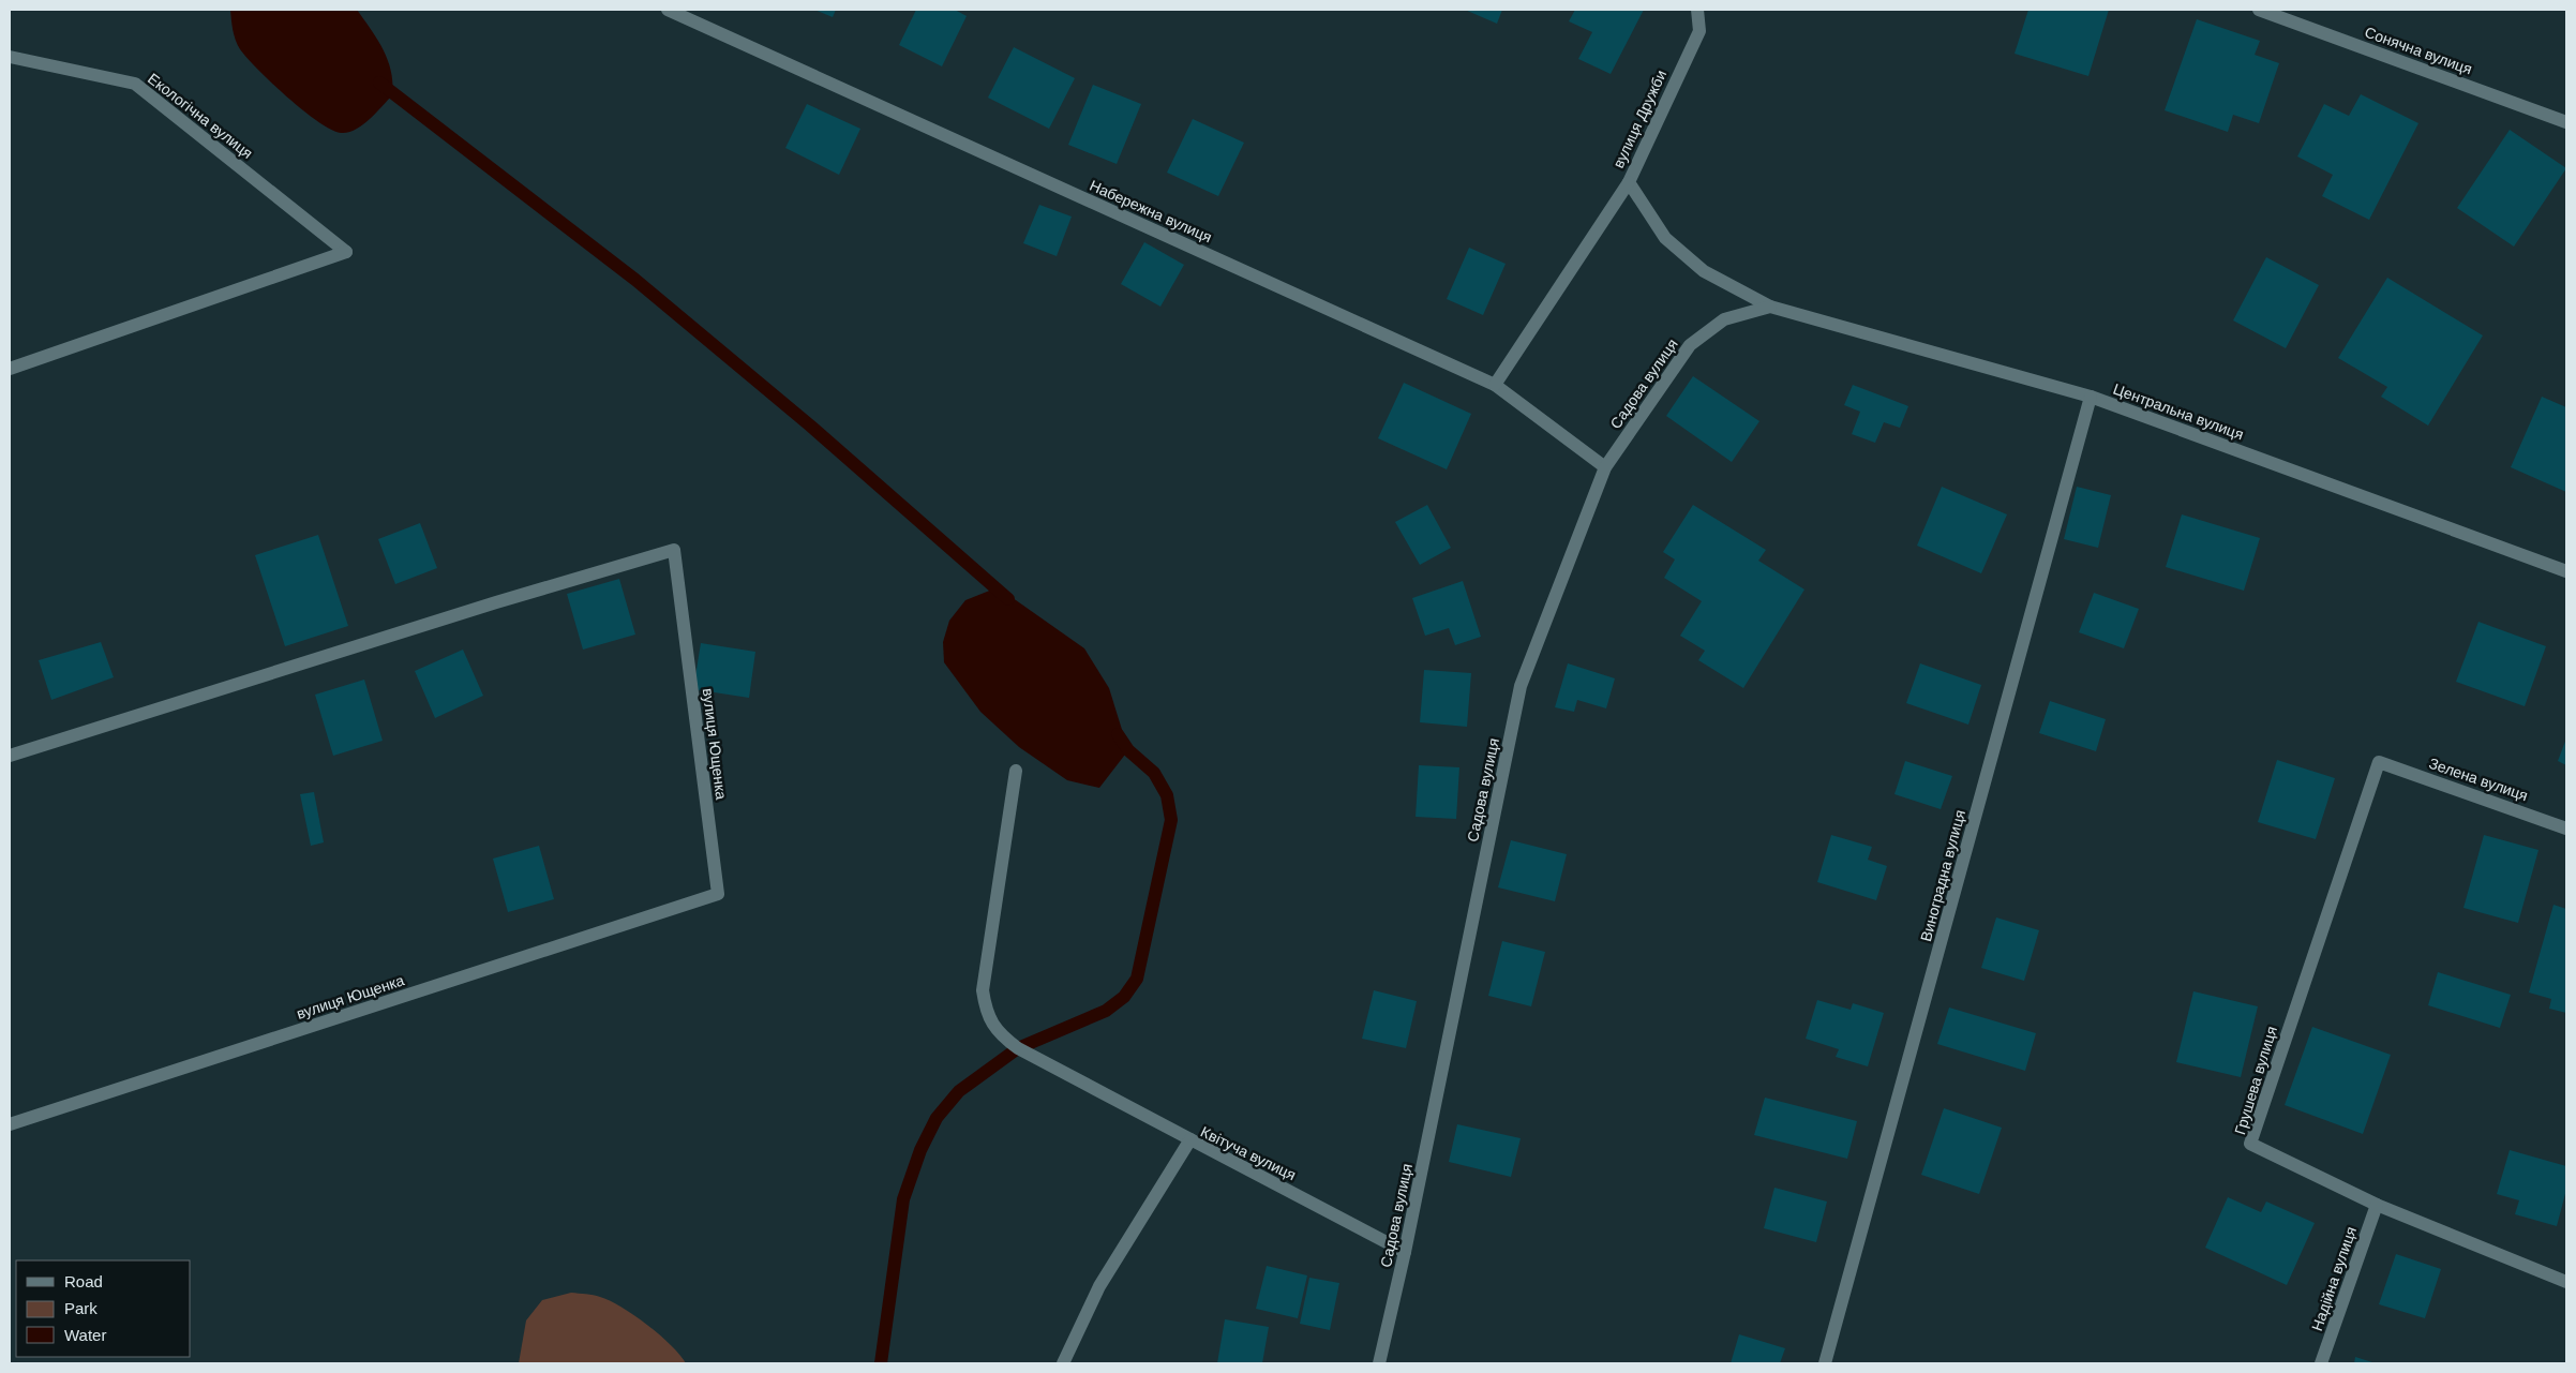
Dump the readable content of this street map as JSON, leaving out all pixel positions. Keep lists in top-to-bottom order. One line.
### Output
{"streets":{"street":["Сонячна вулиця","Екологічна вулиця","вулиця Дружби","Набережна вулиця","Садова вулиця","Центральна вулиця","вулиця Ющенка","Зелена вулиця","Виноградна вулиця","Грушева вулиця","Квітуча вулиця","Надійна вулиця"]},"crossings":[["вулиця Дружби","Садова вулиця"],["вулиця Дружби","Центральна вулиця"],["Набережна вулиця","Садова вулиця"],["Садова вулиця","Центральна вулиця"],["Садова вулиця","Квітуча вулиця"],["Центральна вулиця","Виноградна вулиця"],["Зелена вулиця","Грушева вулиця"],["Грушева вулиця","Надійна вулиця"]],"legend":["Road","Park","Water"]}
